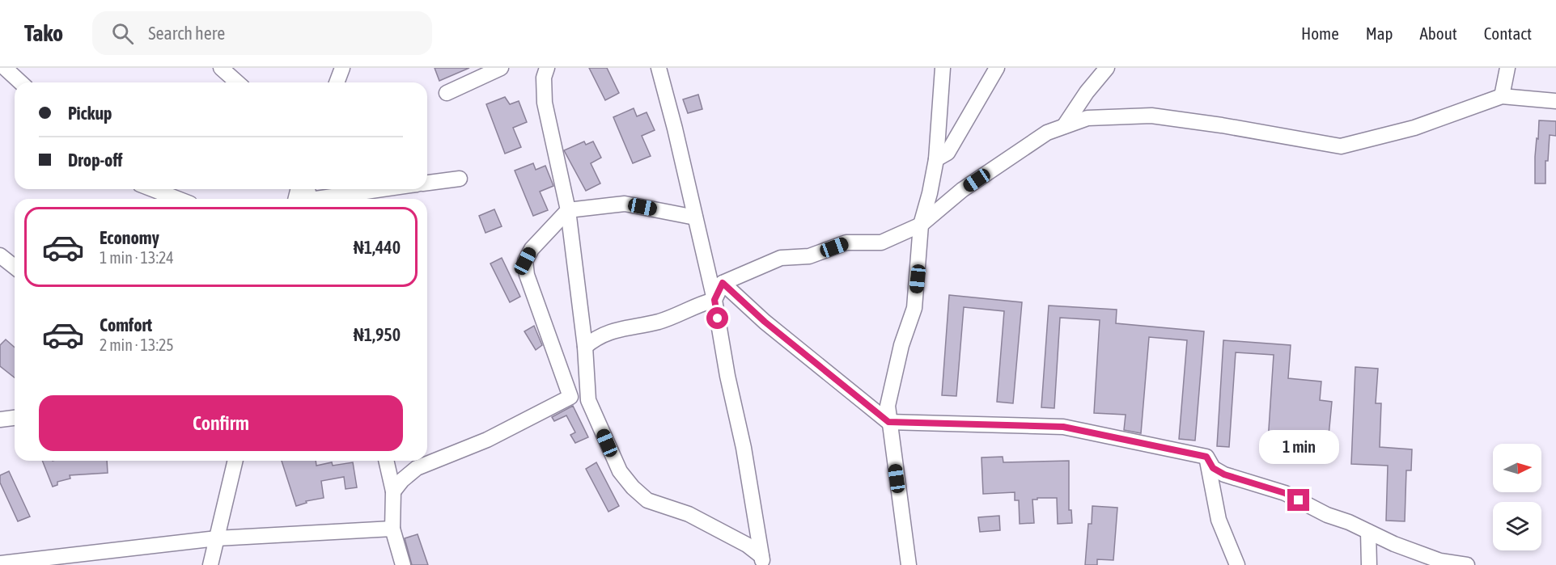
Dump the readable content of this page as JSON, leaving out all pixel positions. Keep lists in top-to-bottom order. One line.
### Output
{"north":"right","page":{"header":"Tako","search":"Search here","nav":["Home","Map","About","Contact"],"banner":["Pickup","Drop-off"],"list":[{"name":"Economy","note":"1 min · 13:24","value":"₦1,440"},{"name":"Comfort","note":"2 min · 13:25","value":"₦1,950"}],"buttons":"Confirm","bubble":"1 min"}}
